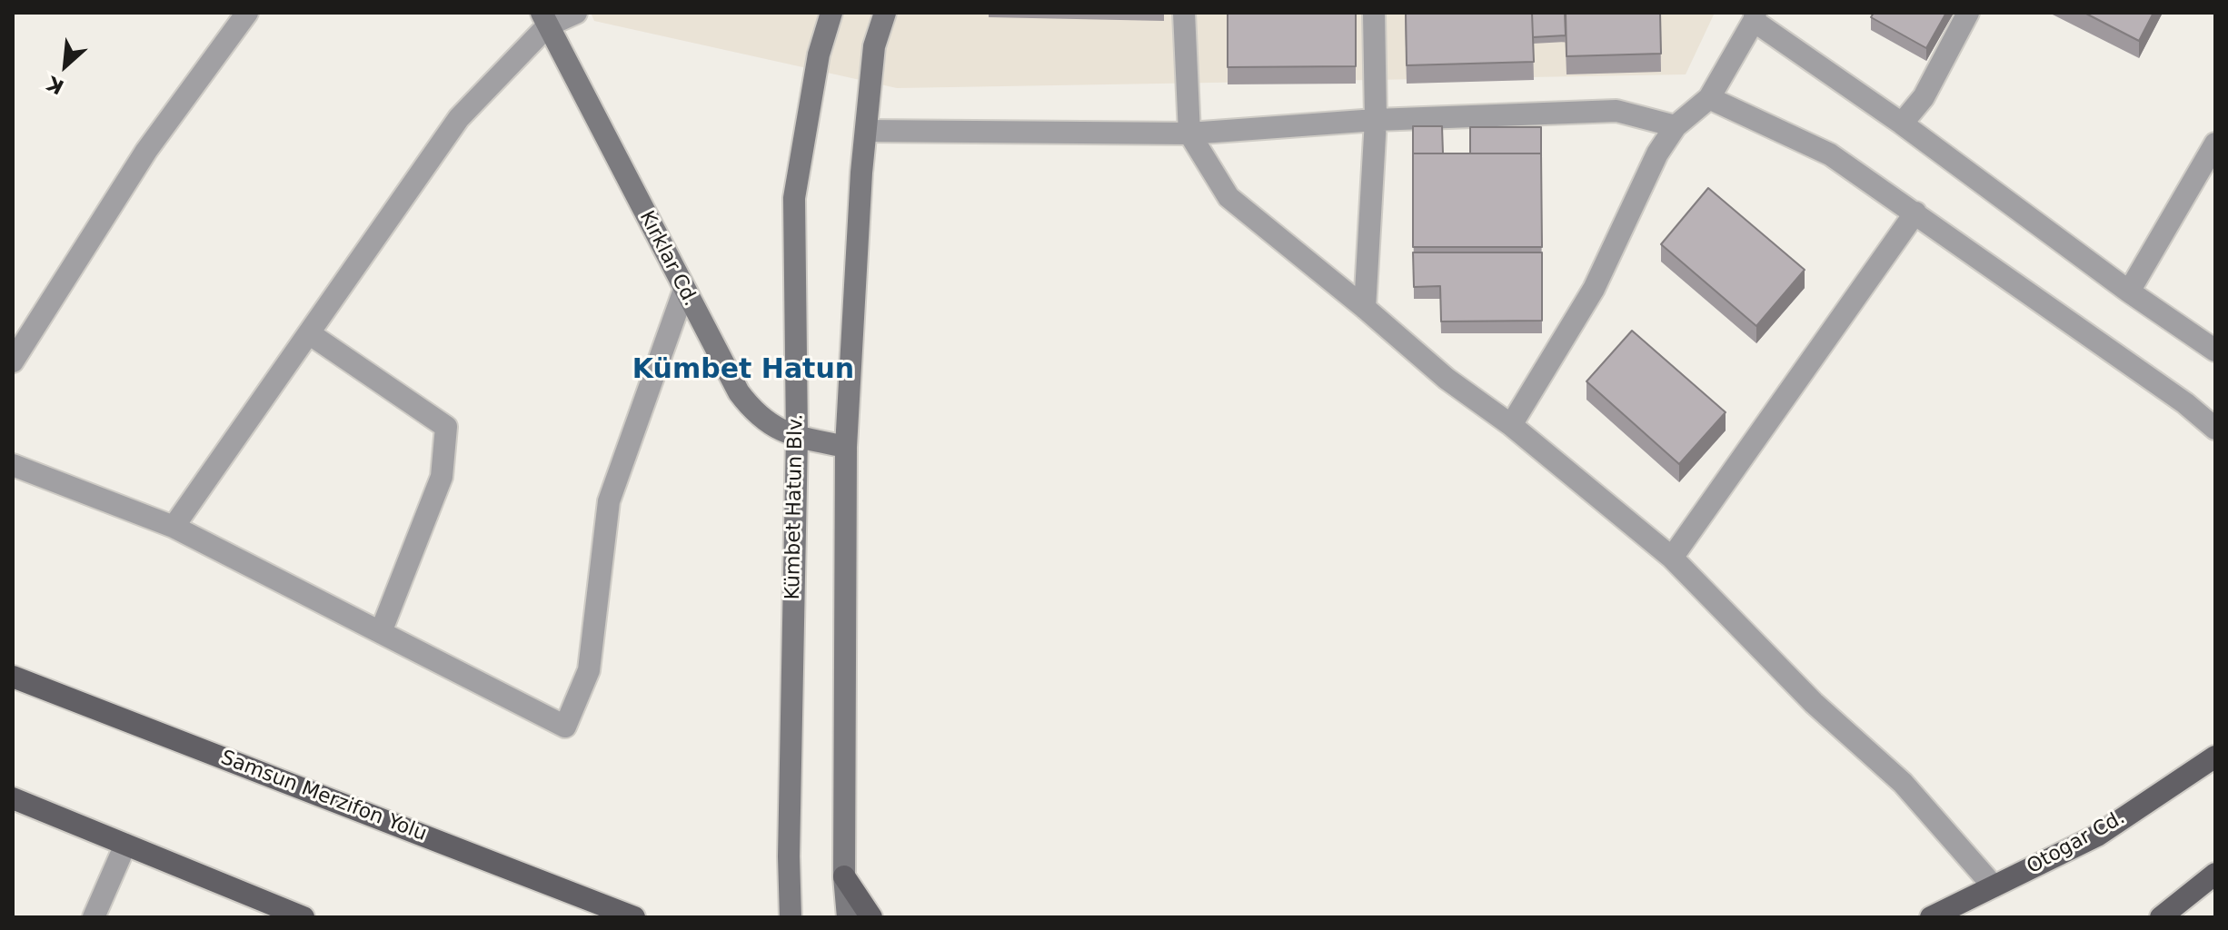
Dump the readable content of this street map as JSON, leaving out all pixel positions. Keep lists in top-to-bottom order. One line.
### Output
{"streets":{"main road":["Kırklar Cd.","Kümbet Hatun Blv.","Samsun Merzifon Yolu","Otogar Cd."]},"crossings":[["Kırklar Cd.","Kümbet Hatun Blv."]],"districts":["Kümbet Hatun"],"north":"bottom left"}
